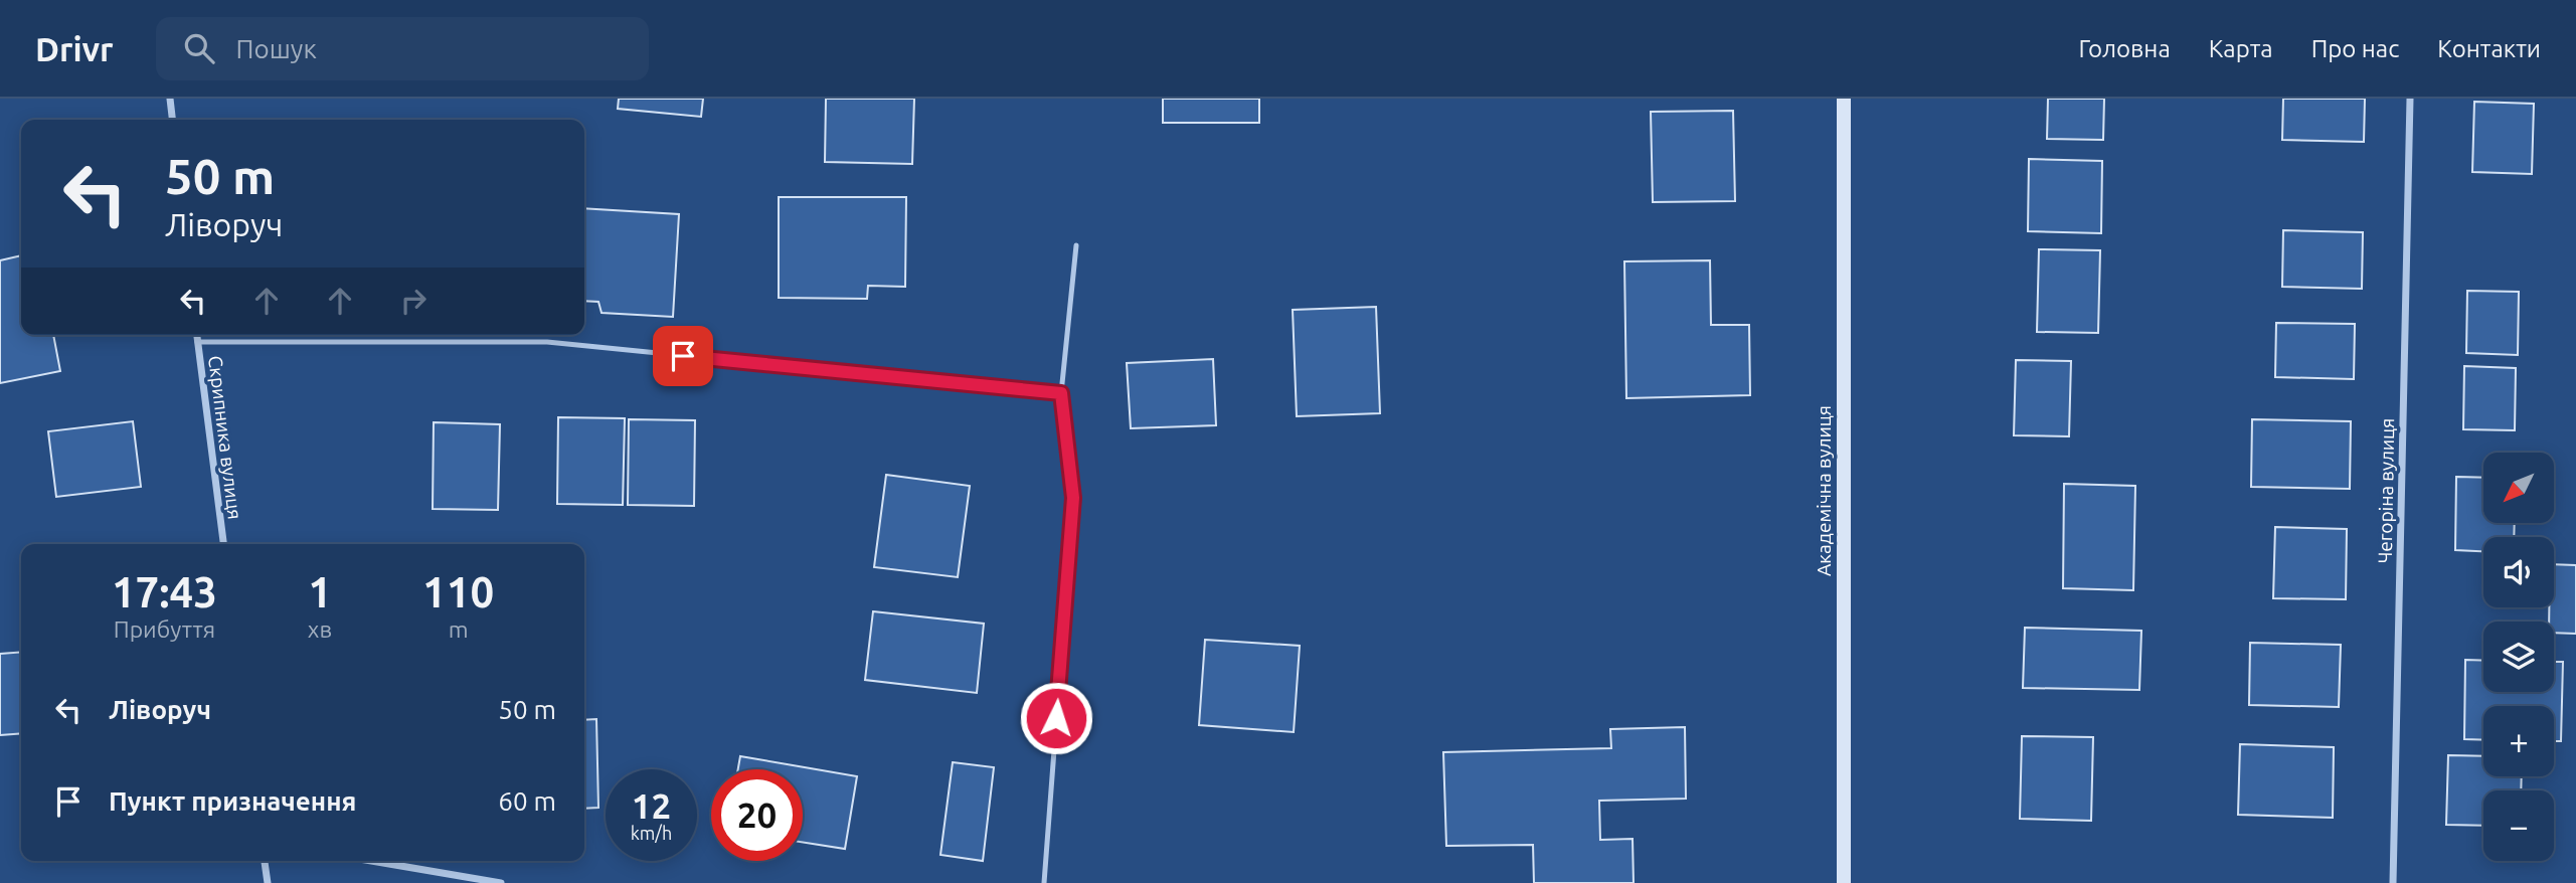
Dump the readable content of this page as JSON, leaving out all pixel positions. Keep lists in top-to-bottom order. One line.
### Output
{"streets":{"main road":["Академічна вулиця"],"street":["Скрипника вулиця","Чегоріна вулиця"]},"north":"bottom left","page":{"header":"Drivr","search":"Пошук","nav":["Головна","Карта","Про нас","Контакти"],"turn":["50 m","Ліворуч"],"map_buttons":["+","−"],"eta":["17:43","Прибуття","1","хв","110","m"],"list":[{"name":"Ліворуч","value":"50 m"},{"name":"Пункт призначення","value":"60 m"}],"speed":"12 km/h","limit":"20"}}
